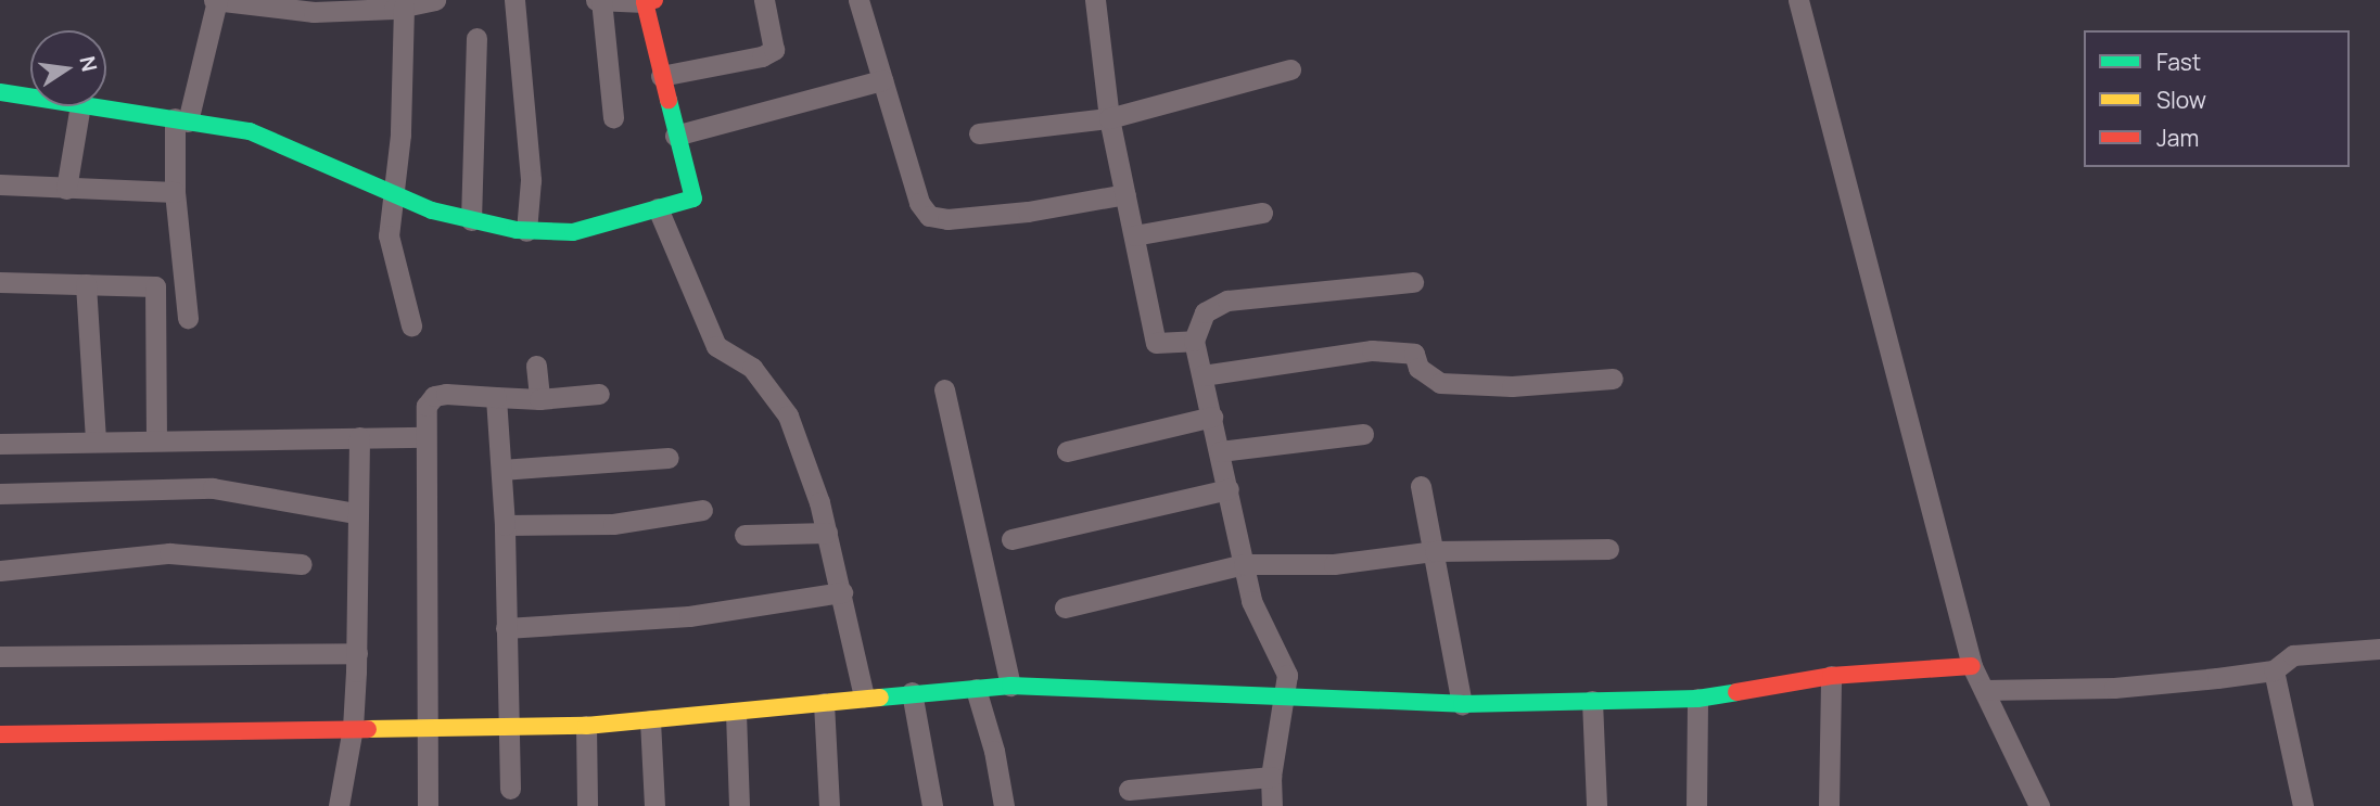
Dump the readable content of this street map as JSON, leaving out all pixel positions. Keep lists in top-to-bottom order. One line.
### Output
{"legend":["Fast","Slow","Jam"],"north":"right"}
